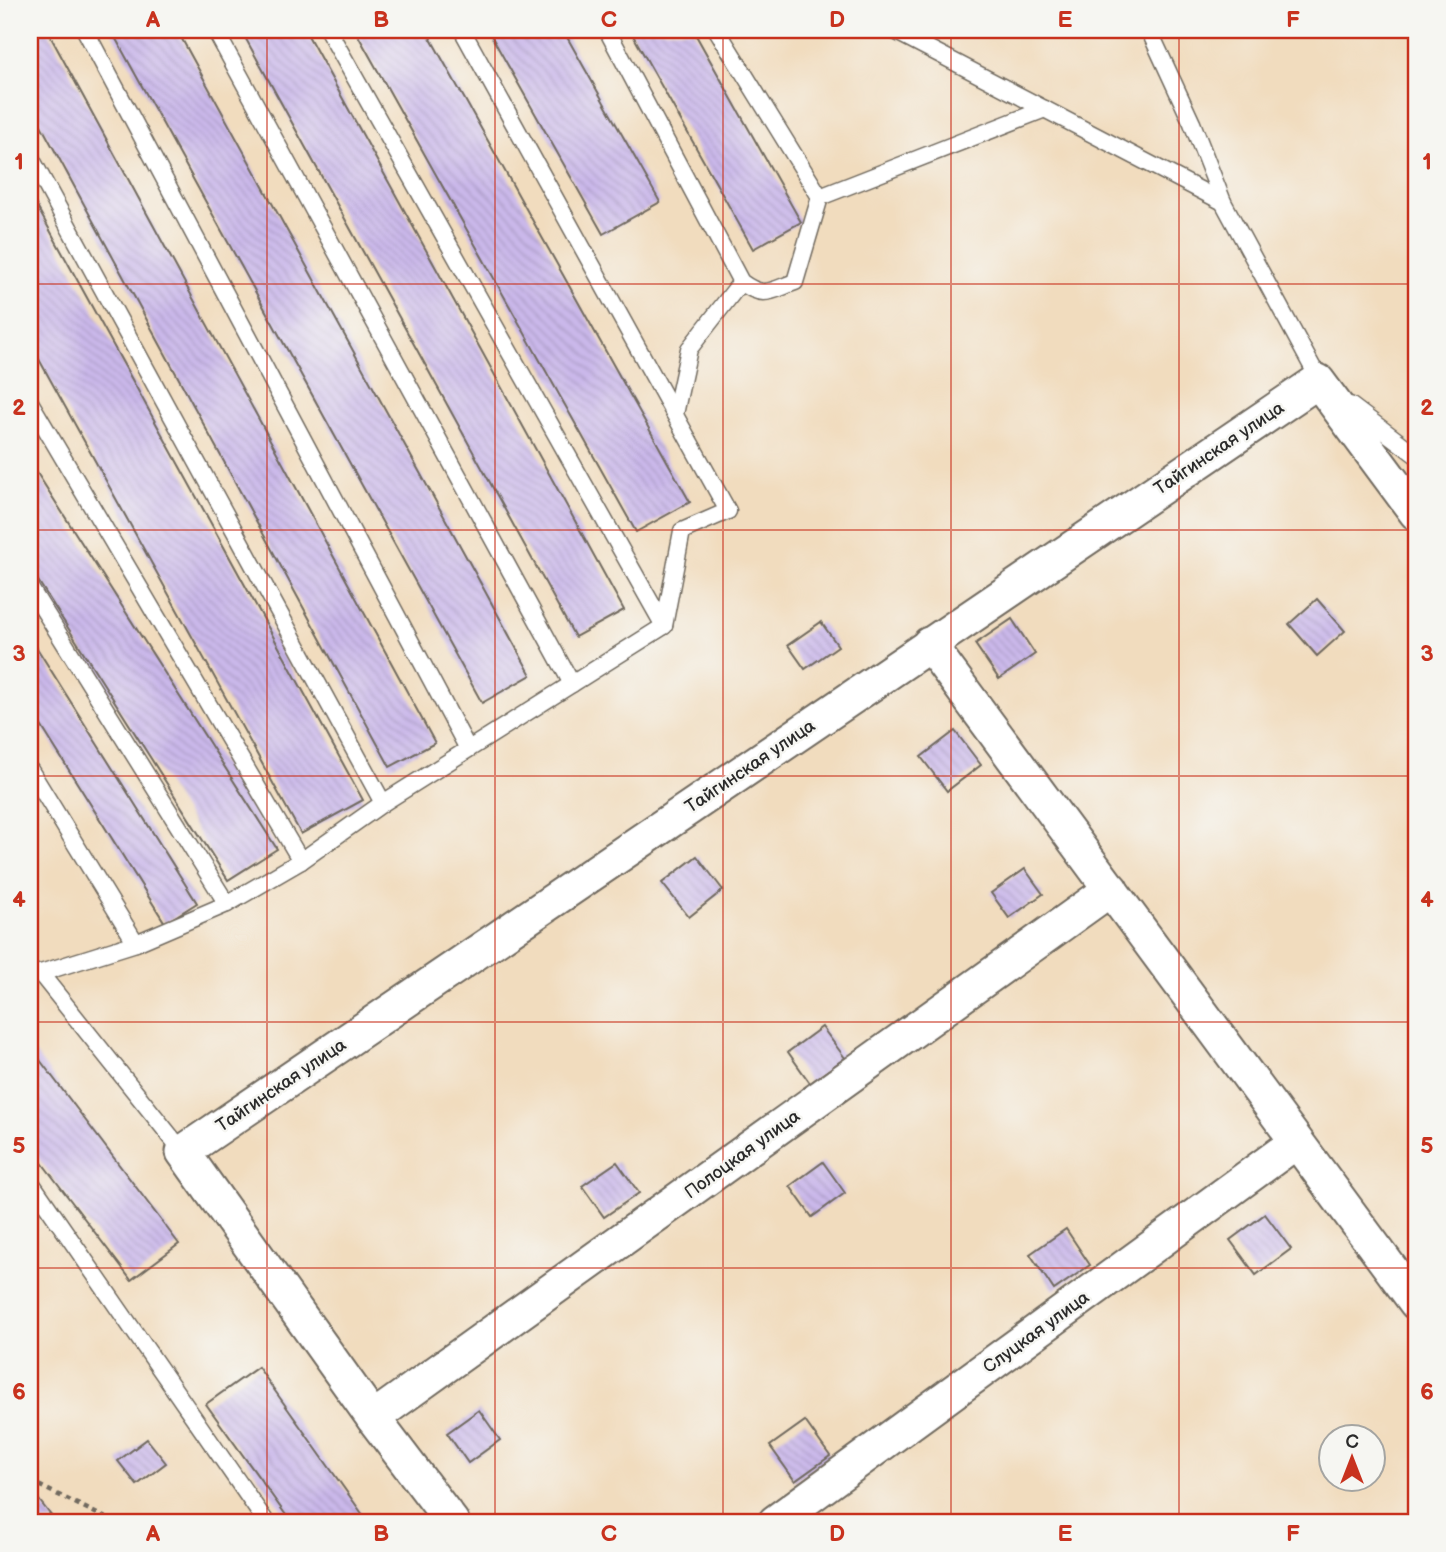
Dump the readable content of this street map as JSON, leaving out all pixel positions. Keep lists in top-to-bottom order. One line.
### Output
{"streets":{"street":["Тайгинская улица","Полоцкая улица","Слуцкая улица"]},"north":"top","grid":{"columns":["A","B","C","D","E","F"],"rows":["1","2","3","4","5","6"]}}
